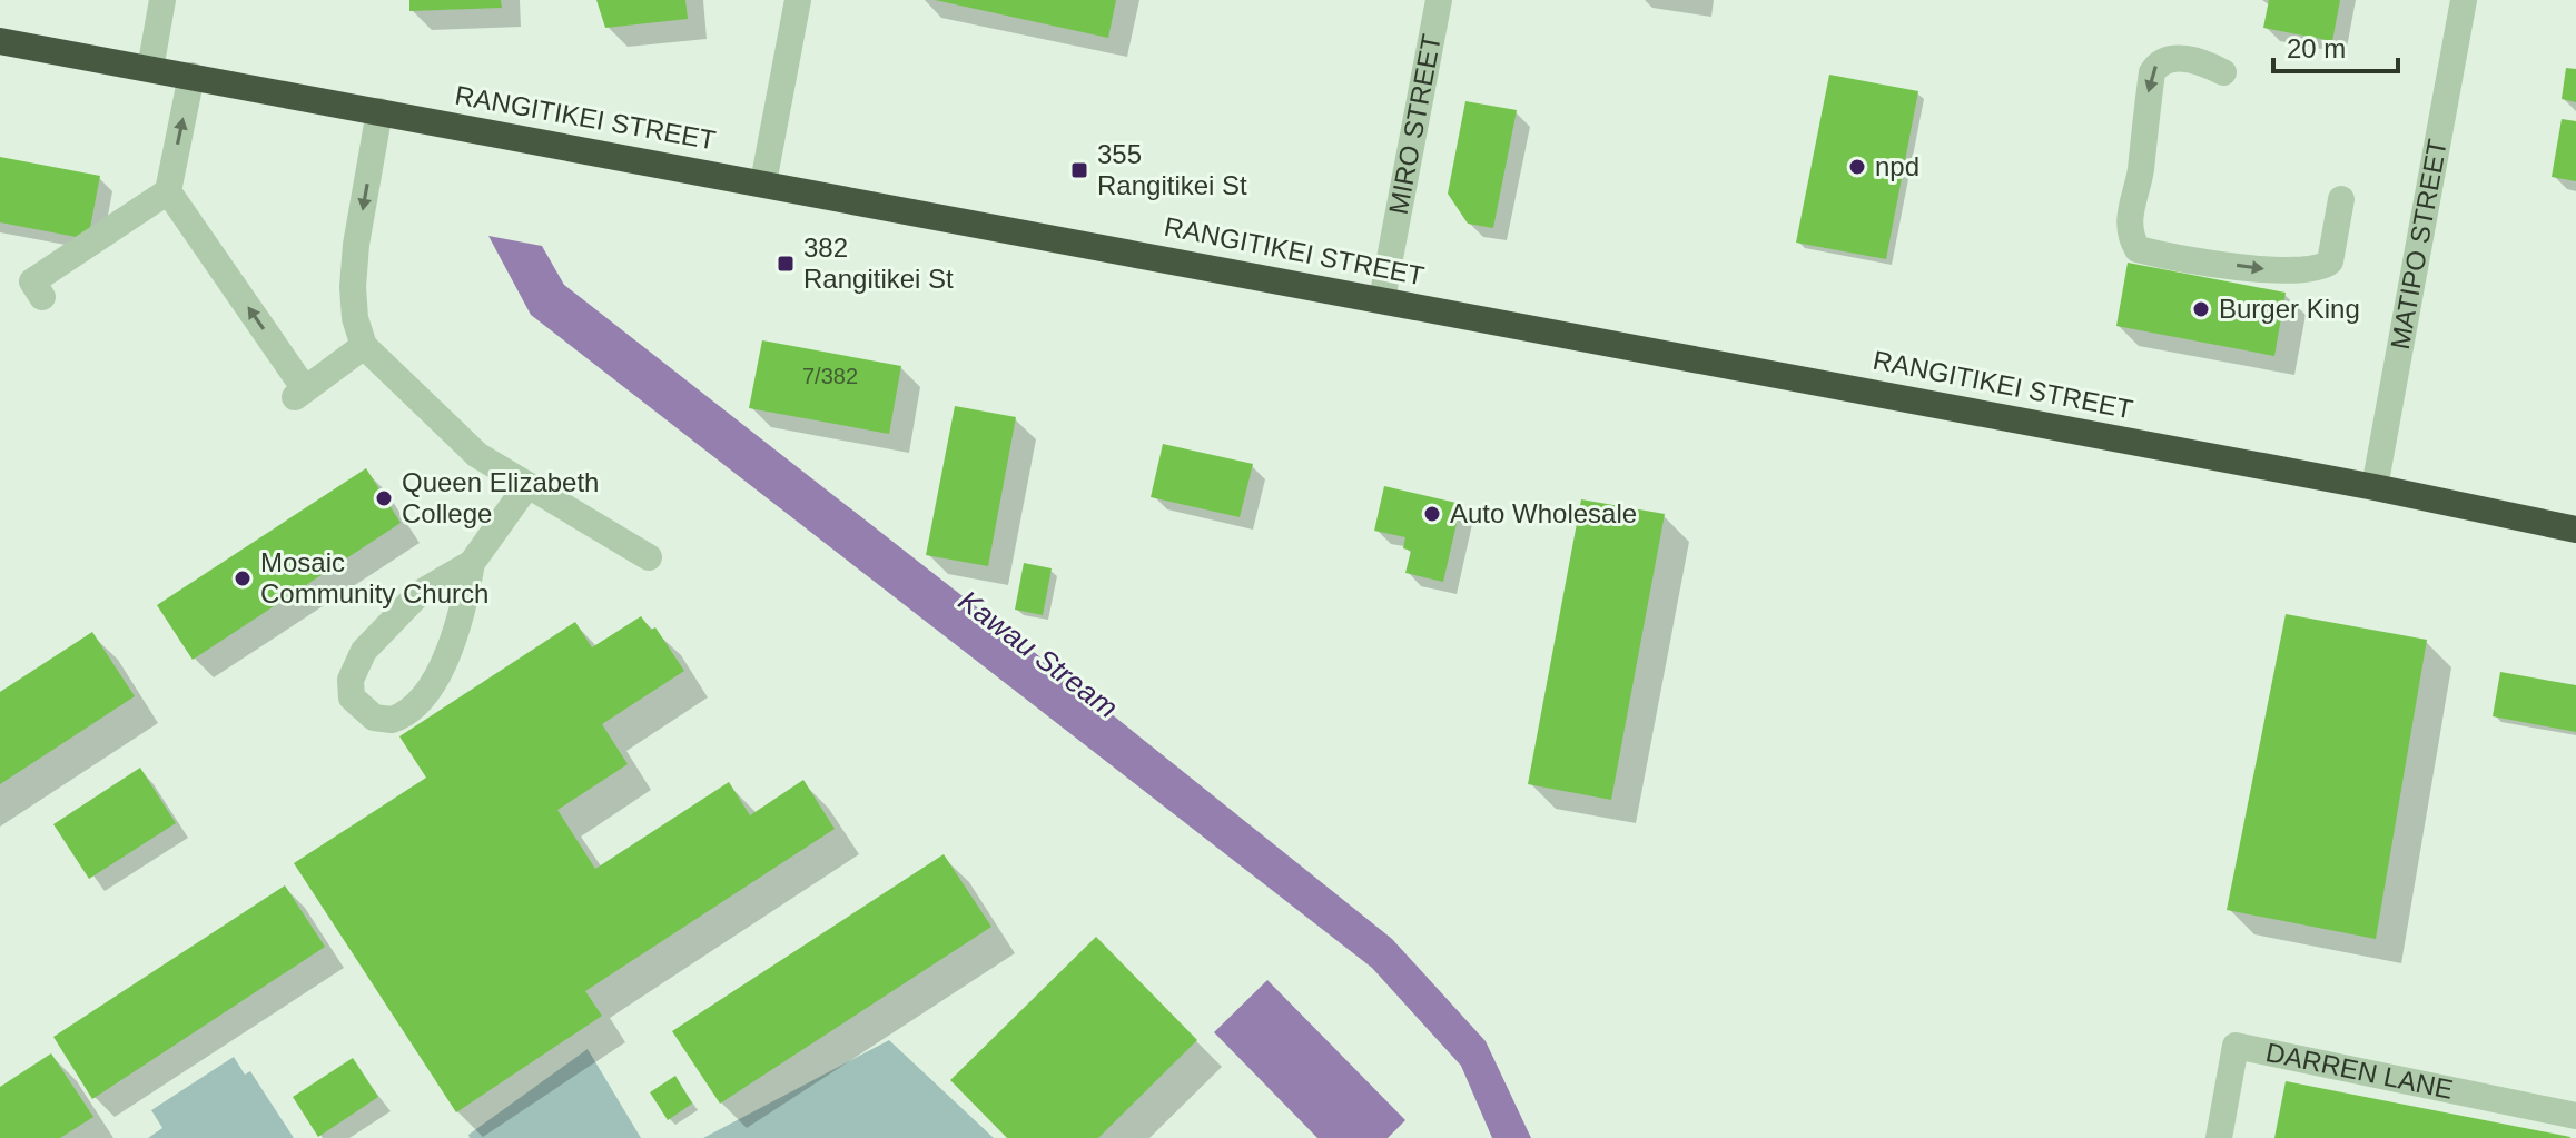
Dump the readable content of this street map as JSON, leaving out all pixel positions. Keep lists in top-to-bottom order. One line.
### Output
{"streets":{"highway":["RANGITIKEI STREET"],"street":["MIRO STREET","MATIPO STREET","DARREN LANE"]},"crossings":[["RANGITIKEI STREET","MIRO STREET"],["RANGITIKEI STREET","MATIPO STREET"]],"water":["Kawau Stream"],"places":{"other":["npd","Burger King","Queen Elizabeth College","Auto Wholesale","Mosaic Community Church"],"transit":["355 Rangitikei St","382 Rangitikei St"]},"house_numbers":["7/382"],"scale_bar":"20 m"}
